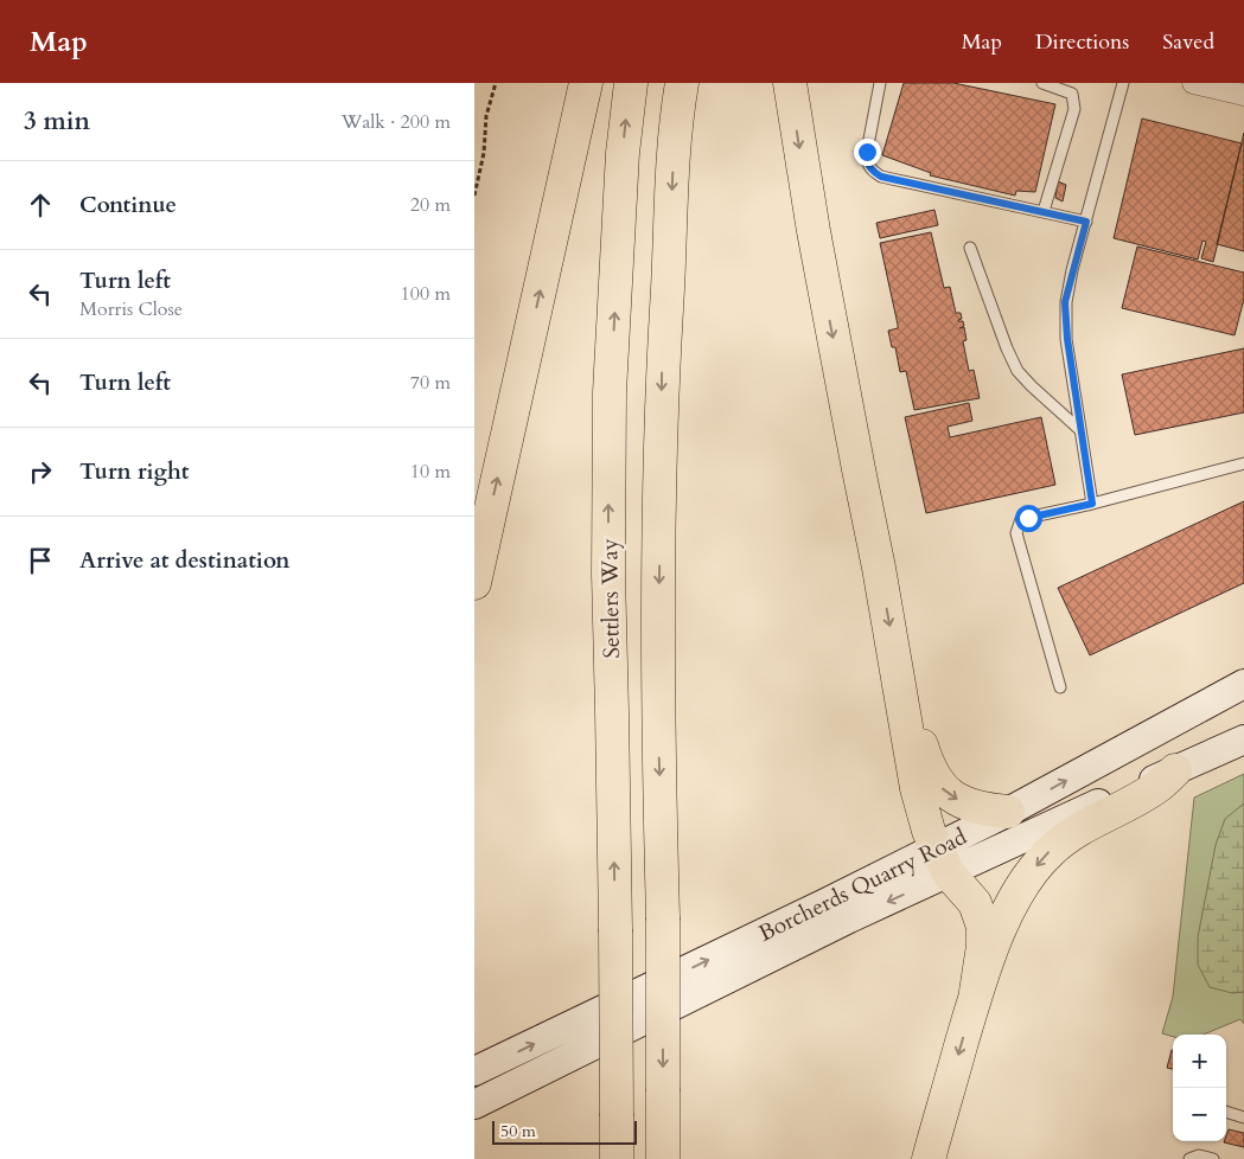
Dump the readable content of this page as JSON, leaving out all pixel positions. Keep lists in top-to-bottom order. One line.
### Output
{"streets":{"highway":["Settlers Way"],"main road":["Borcherds Quarry Road"]},"scale_bar":"50 m","page":{"header":"Map","nav":["Map","Directions","Saved"],"heading":["3 min","Walk · 200 m"],"list":[["Continue","20 m"],["Turn left","Morris Close","100 m"],["Turn left","70 m"],["Turn right","10 m"],"Arrive at destination"],"map_buttons":["+","−"],"scale":"50 m"}}
